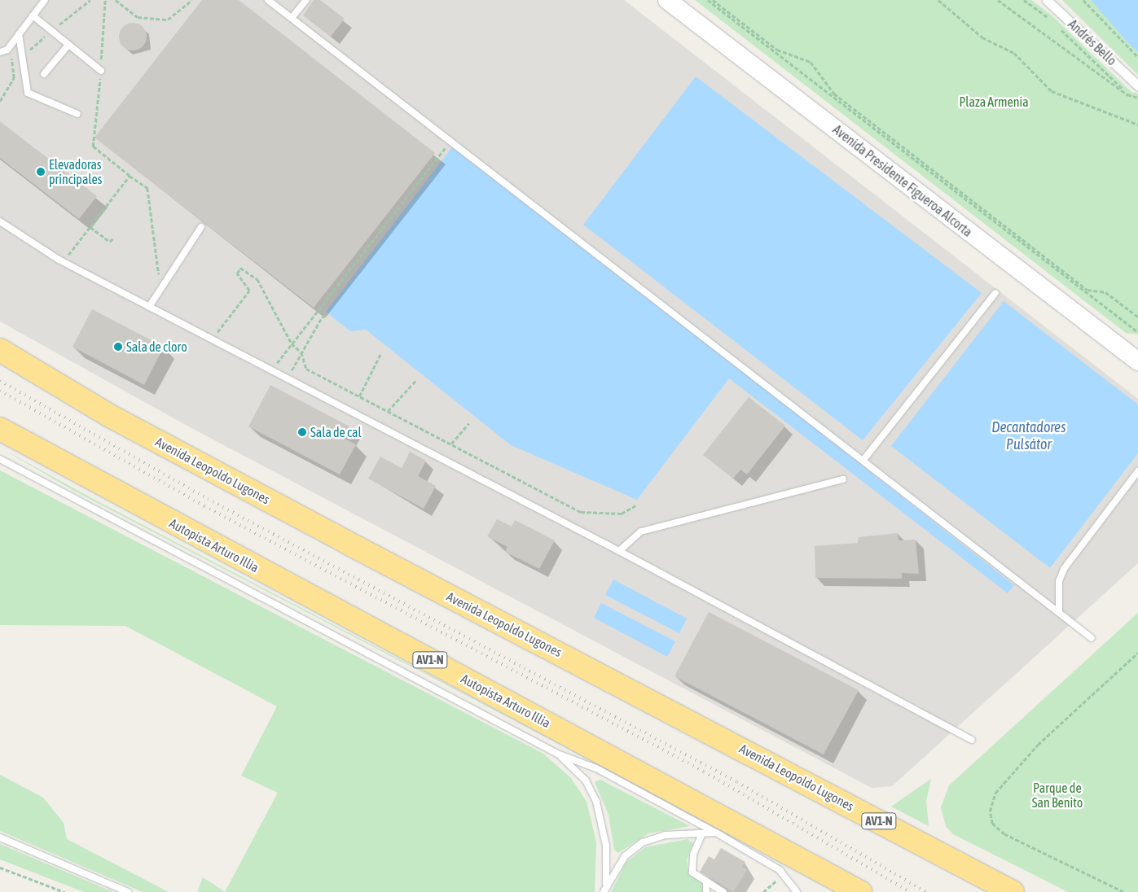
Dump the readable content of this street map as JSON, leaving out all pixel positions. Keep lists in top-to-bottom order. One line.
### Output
{"streets":{"highway":["Avenida Leopoldo Lugones","Autopista Arturo Illia","AV1-N"],"main road":["Avenida Presidente Figueroa Alcorta"],"street":["Andrés Bello"]},"water":["Decantadores Pulsátor"],"parks":["Plaza Armenia","Parque de San Benito"],"places":["Elevadoras principales","Sala de cloro","Sala de cal"]}
